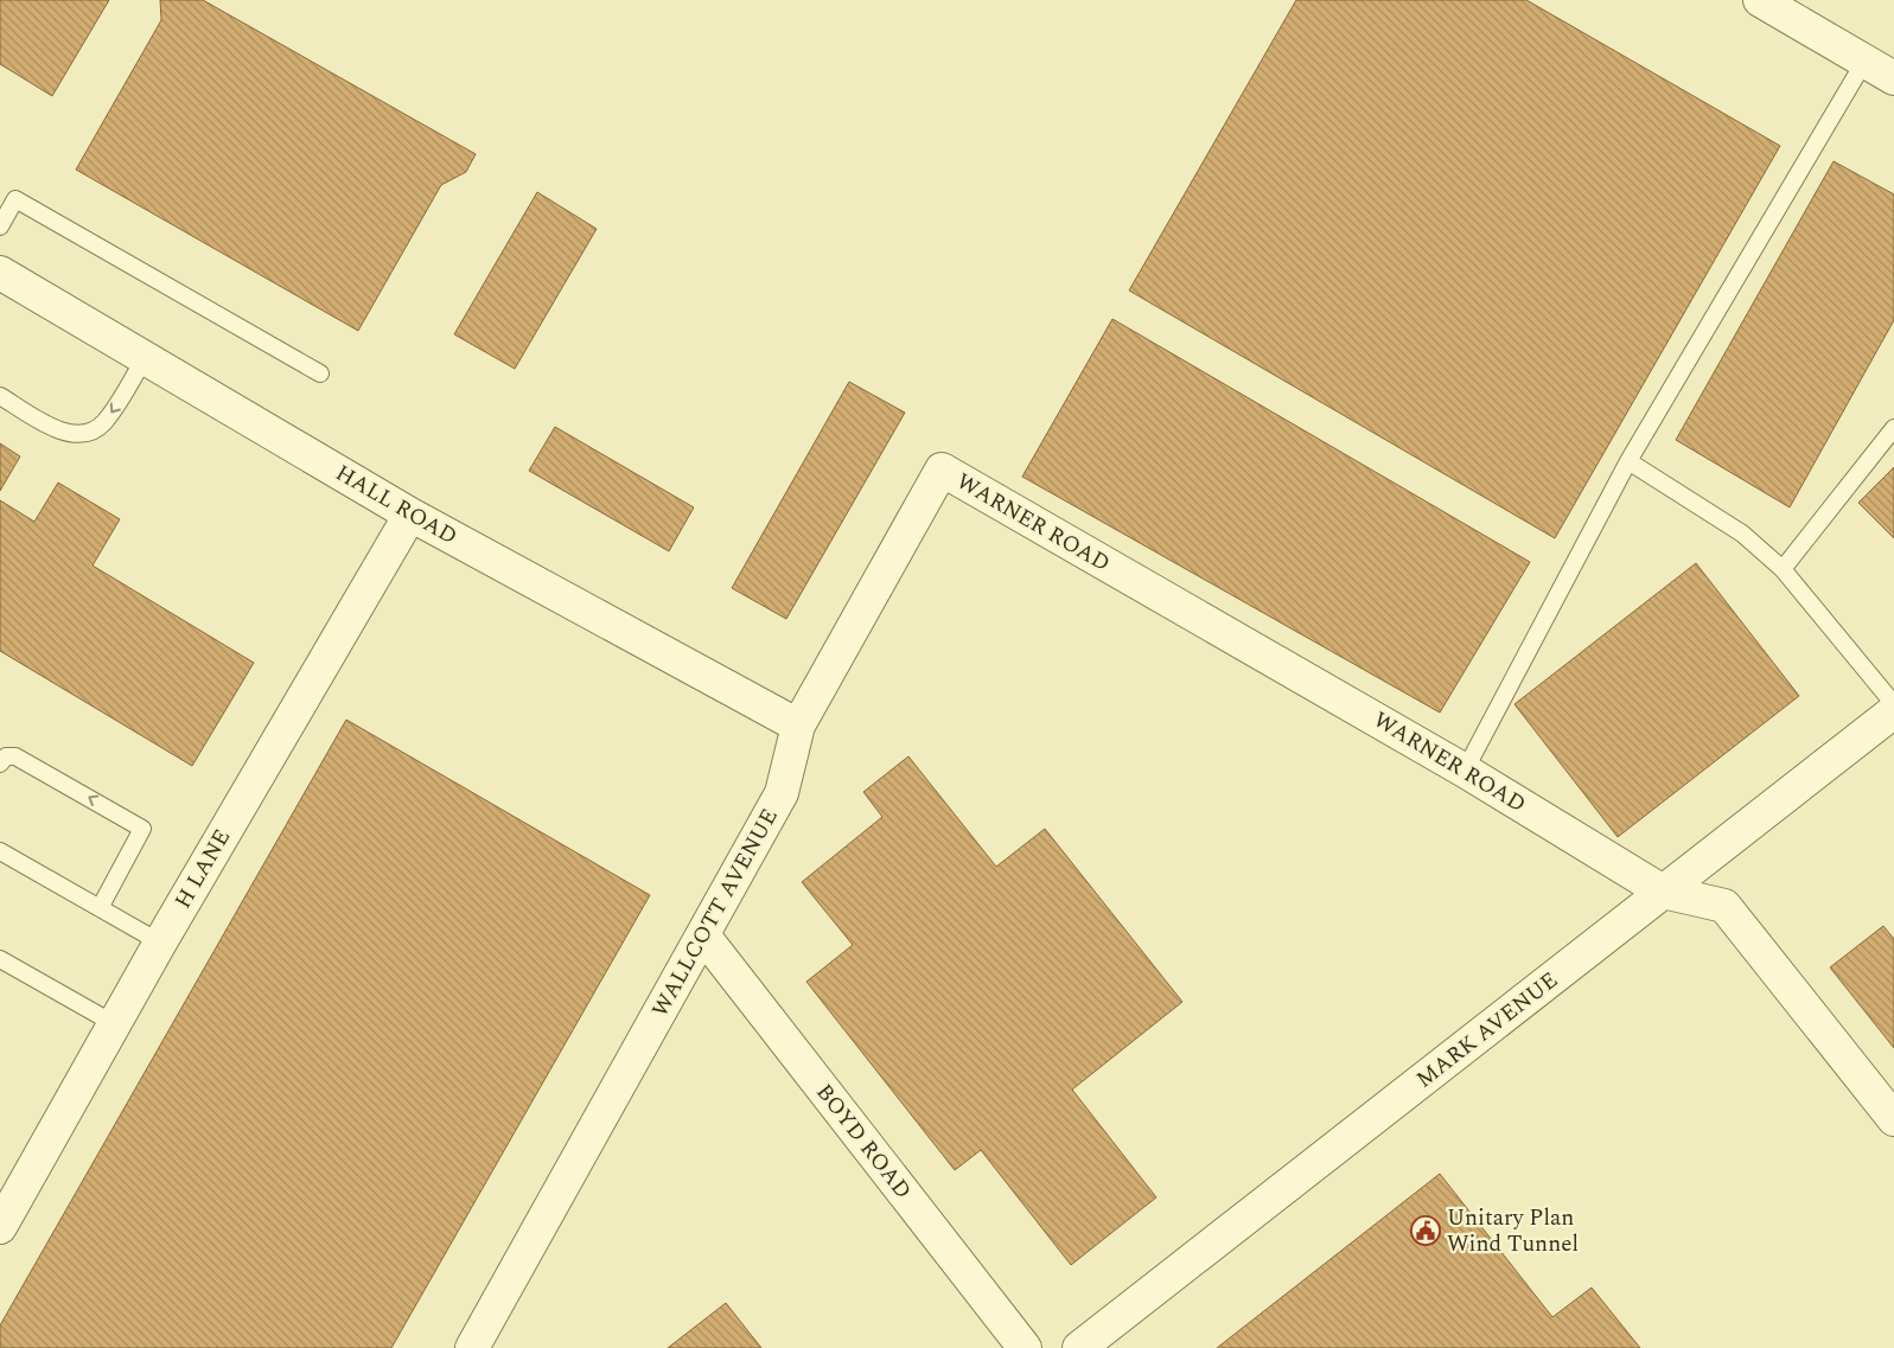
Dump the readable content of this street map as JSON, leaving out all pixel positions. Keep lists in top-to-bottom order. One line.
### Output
{"streets":{"street":["HALL ROAD","WARNER ROAD","H LANE","WALLCOTT AVENUE","MARK AVENUE","BOYD ROAD"]},"crossings":[["HALL ROAD","H LANE"],["HALL ROAD","WALLCOTT AVENUE"],["WARNER ROAD","WALLCOTT AVENUE"],["WARNER ROAD","MARK AVENUE"],["WALLCOTT AVENUE","BOYD ROAD"]],"places":{"public building":["Unitary Plan Wind Tunnel"]}}
